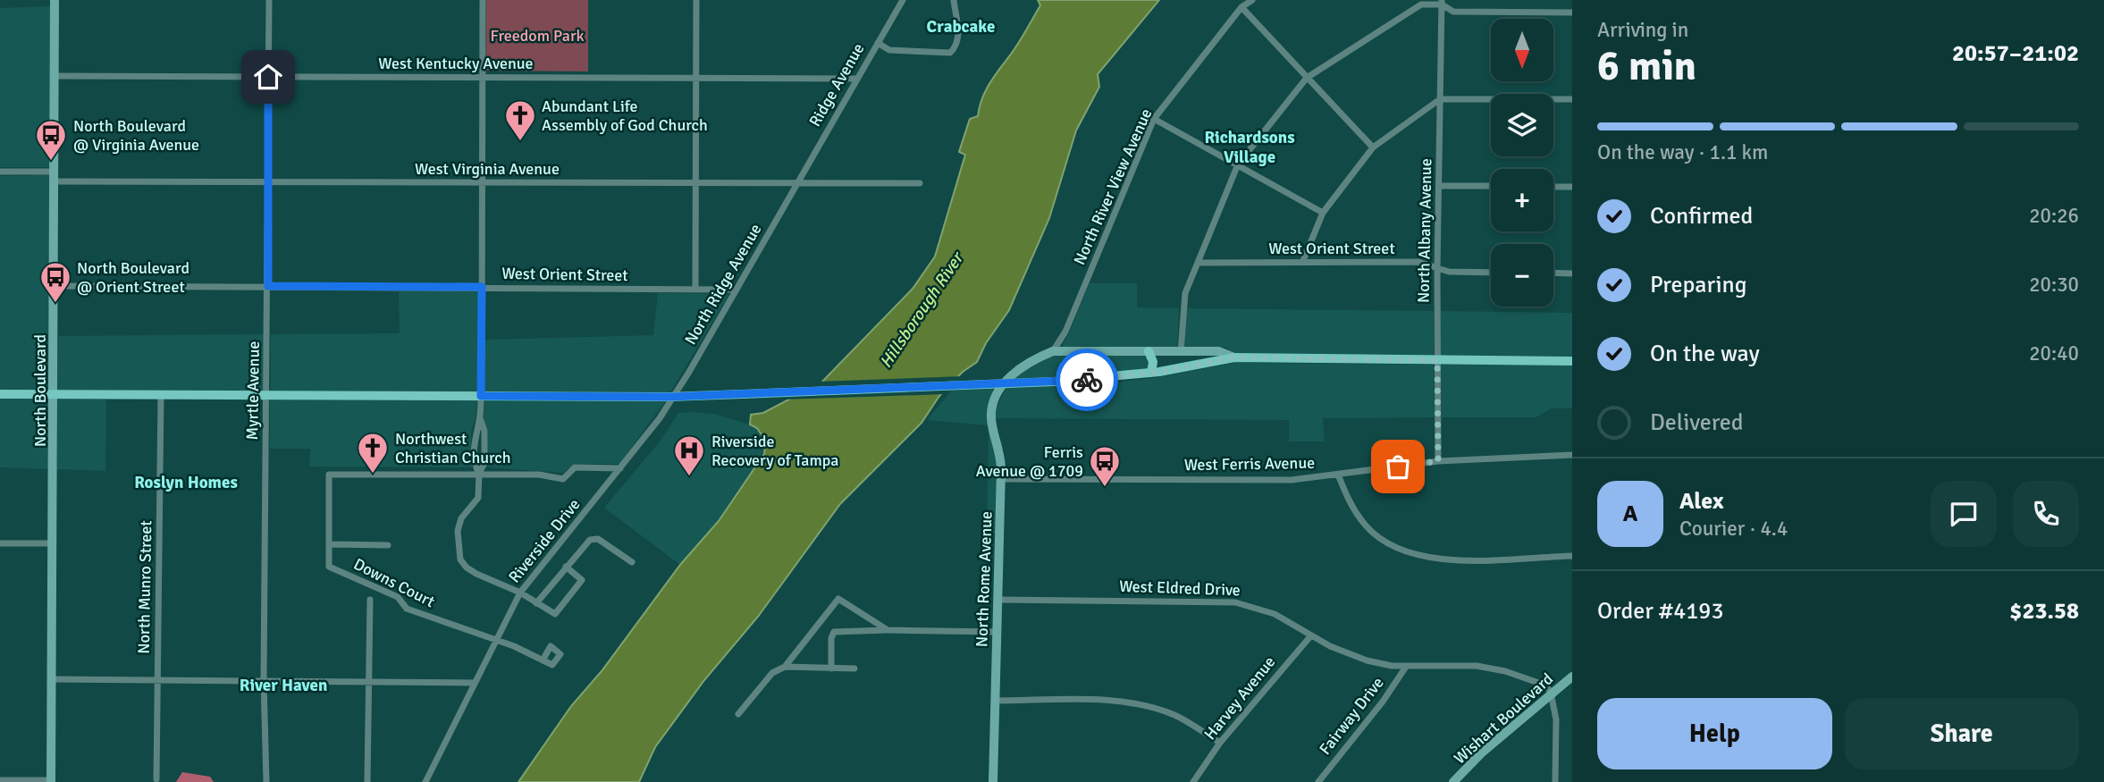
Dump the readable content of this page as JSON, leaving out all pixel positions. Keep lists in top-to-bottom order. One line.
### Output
{"streets":{"street":["West Kentucky Avenue","Ridge Avenue","West Virginia Avenue","North River View Avenue","North Albany Avenue","West Orient Street","North Ridge Avenue","North Boulevard","Myrtle Avenue","West Ferris Avenue","Riverside Drive","North Rome Avenue","Downs Court","North Munro Street","West Eldred Drive","Harvey Avenue","Fairway Drive","Wishart Boulevard"]},"crossings":[["West Kentucky Avenue","Ridge Avenue"],["West Kentucky Avenue","North Boulevard"],["West Kentucky Avenue","Myrtle Avenue"],["Ridge Avenue","West Virginia Avenue"],["Ridge Avenue","North Ridge Avenue"],["West Virginia Avenue","North Ridge Avenue"],["West Virginia Avenue","North Boulevard"],["West Virginia Avenue","Myrtle Avenue"],["North River View Avenue","North Rome Avenue"],["North Albany Avenue","West Orient Street"],["North Albany Avenue","West Ferris Avenue"],["West Orient Street","North Ridge Avenue"],["West Orient Street","North Boulevard"],["West Orient Street","Myrtle Avenue"],["North Ridge Avenue","Riverside Drive"],["West Ferris Avenue","North Rome Avenue"],["Riverside Drive","Downs Court"],["North Rome Avenue","West Eldred Drive"],["West Eldred Drive","Harvey Avenue"],["West Eldred Drive","Fairway Drive"],["West Eldred Drive","Wishart Boulevard"]],"districts":["Crabcake","Richardsons Village","Roslyn Homes","River Haven"],"water":["Hillsborough River"],"parks":["Freedom Park"],"places":{"church":["Abundant Life Assembly of God Church","Northwest Christian Church"],"bus stop":["North Boulevard @ Virginia Avenue","North Boulevard @ Orient Street","Ferris Avenue @ 1709"],"hospital":["Riverside Recovery of Tampa"]},"north":"bottom","page":{"heading":["6 min","Arriving in","20:57–21:02"],"panel":["Alex","Courier · 4.4","Order #4193","$23.58"],"map_buttons":["+","−"],"bar":"On the way · 1.1 km","list":[["Confirmed","20:26"],["Preparing","20:30"],["On the way","20:40"],"Delivered"],"round":"A","buttons":["Help","Share"]}}
